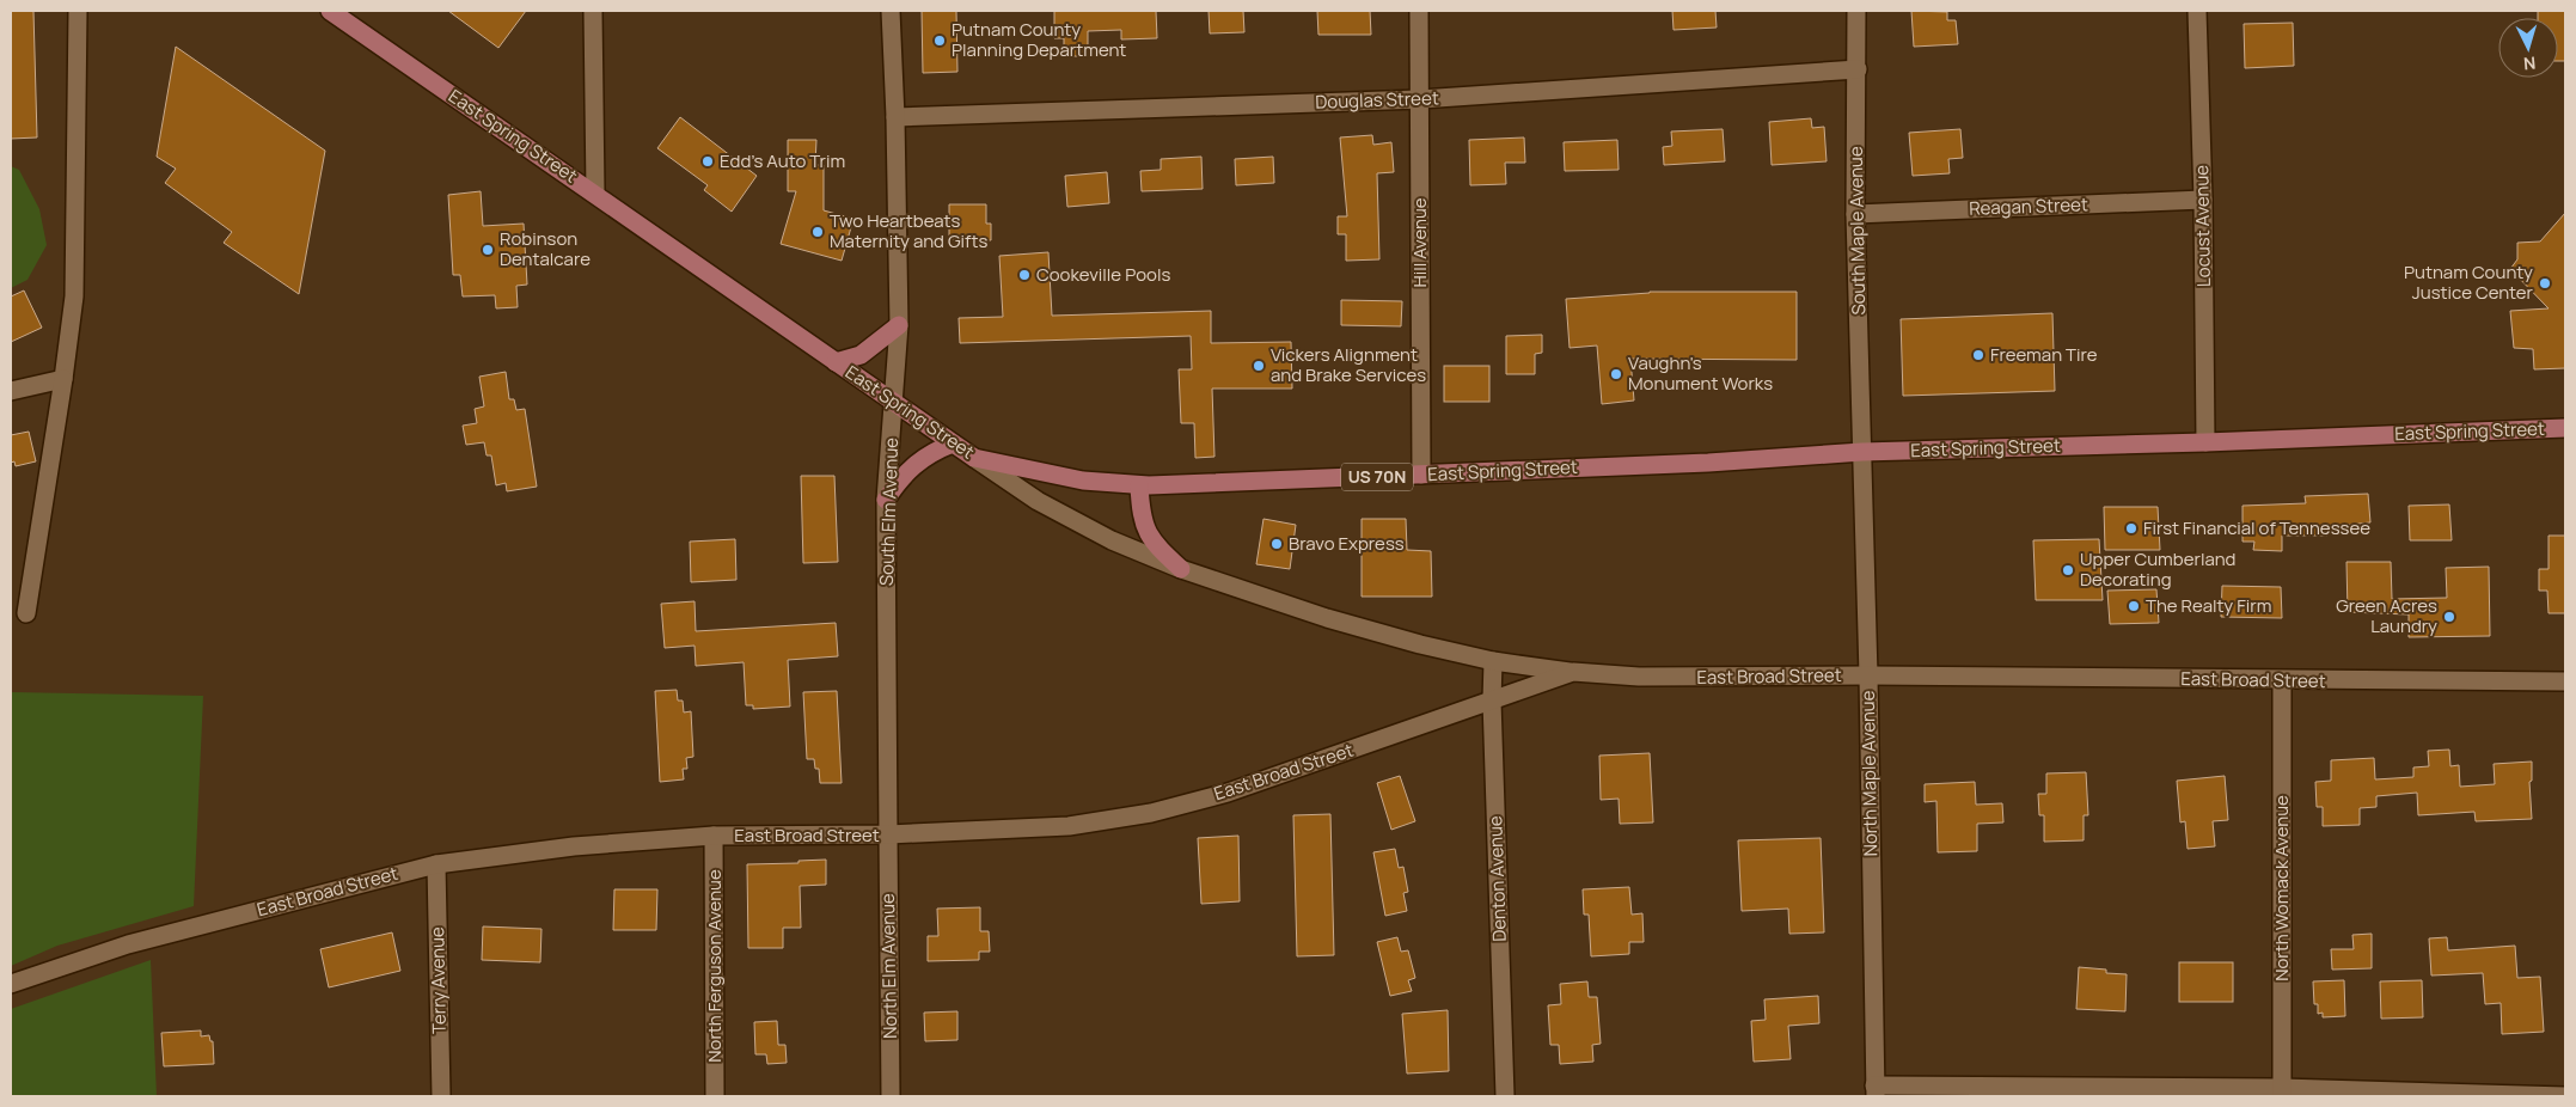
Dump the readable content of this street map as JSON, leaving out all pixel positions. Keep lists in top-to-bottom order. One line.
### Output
{"streets":{"main road":["East Spring Street","US 70N"],"street":["Douglas Street","Reagan Street","Locust Avenue","South Maple Avenue","Hill Avenue","South Elm Avenue","East Broad Street","North Maple Avenue","Denton Avenue","North Womack Avenue","North Ferguson Avenue","North Elm Avenue","Terry Avenue"]},"crossings":[["Douglas Street","South Maple Avenue"],["Douglas Street","Hill Avenue"],["Douglas Street","South Elm Avenue"],["East Spring Street","Locust Avenue"],["East Spring Street","South Maple Avenue"],["East Spring Street","Hill Avenue"],["East Spring Street","South Elm Avenue"],["East Spring Street","North Maple Avenue"],["Reagan Street","Locust Avenue"],["Reagan Street","South Maple Avenue"],["South Maple Avenue","North Maple Avenue"],["South Elm Avenue","East Broad Street"],["South Elm Avenue","North Elm Avenue"],["East Broad Street","North Maple Avenue"],["East Broad Street","Denton Avenue"],["East Broad Street","North Womack Avenue"],["East Broad Street","North Ferguson Avenue"],["East Broad Street","North Elm Avenue"],["East Broad Street","Terry Avenue"]],"places":["Putnam County Planning Department","Edd's Auto Trim","Two Heartbeats Maternity and Gifts","Robinson Dentalcare","Cookeville Pools","Putnam County Justice Center","Freeman Tire","Vickers Alignment and Brake Services","Vaughn's Monument Works","First Financial of Tennessee","Bravo Express","Upper Cumberland Decorating","The Realty Firm","Green Acres Laundry"],"north":"bottom"}
